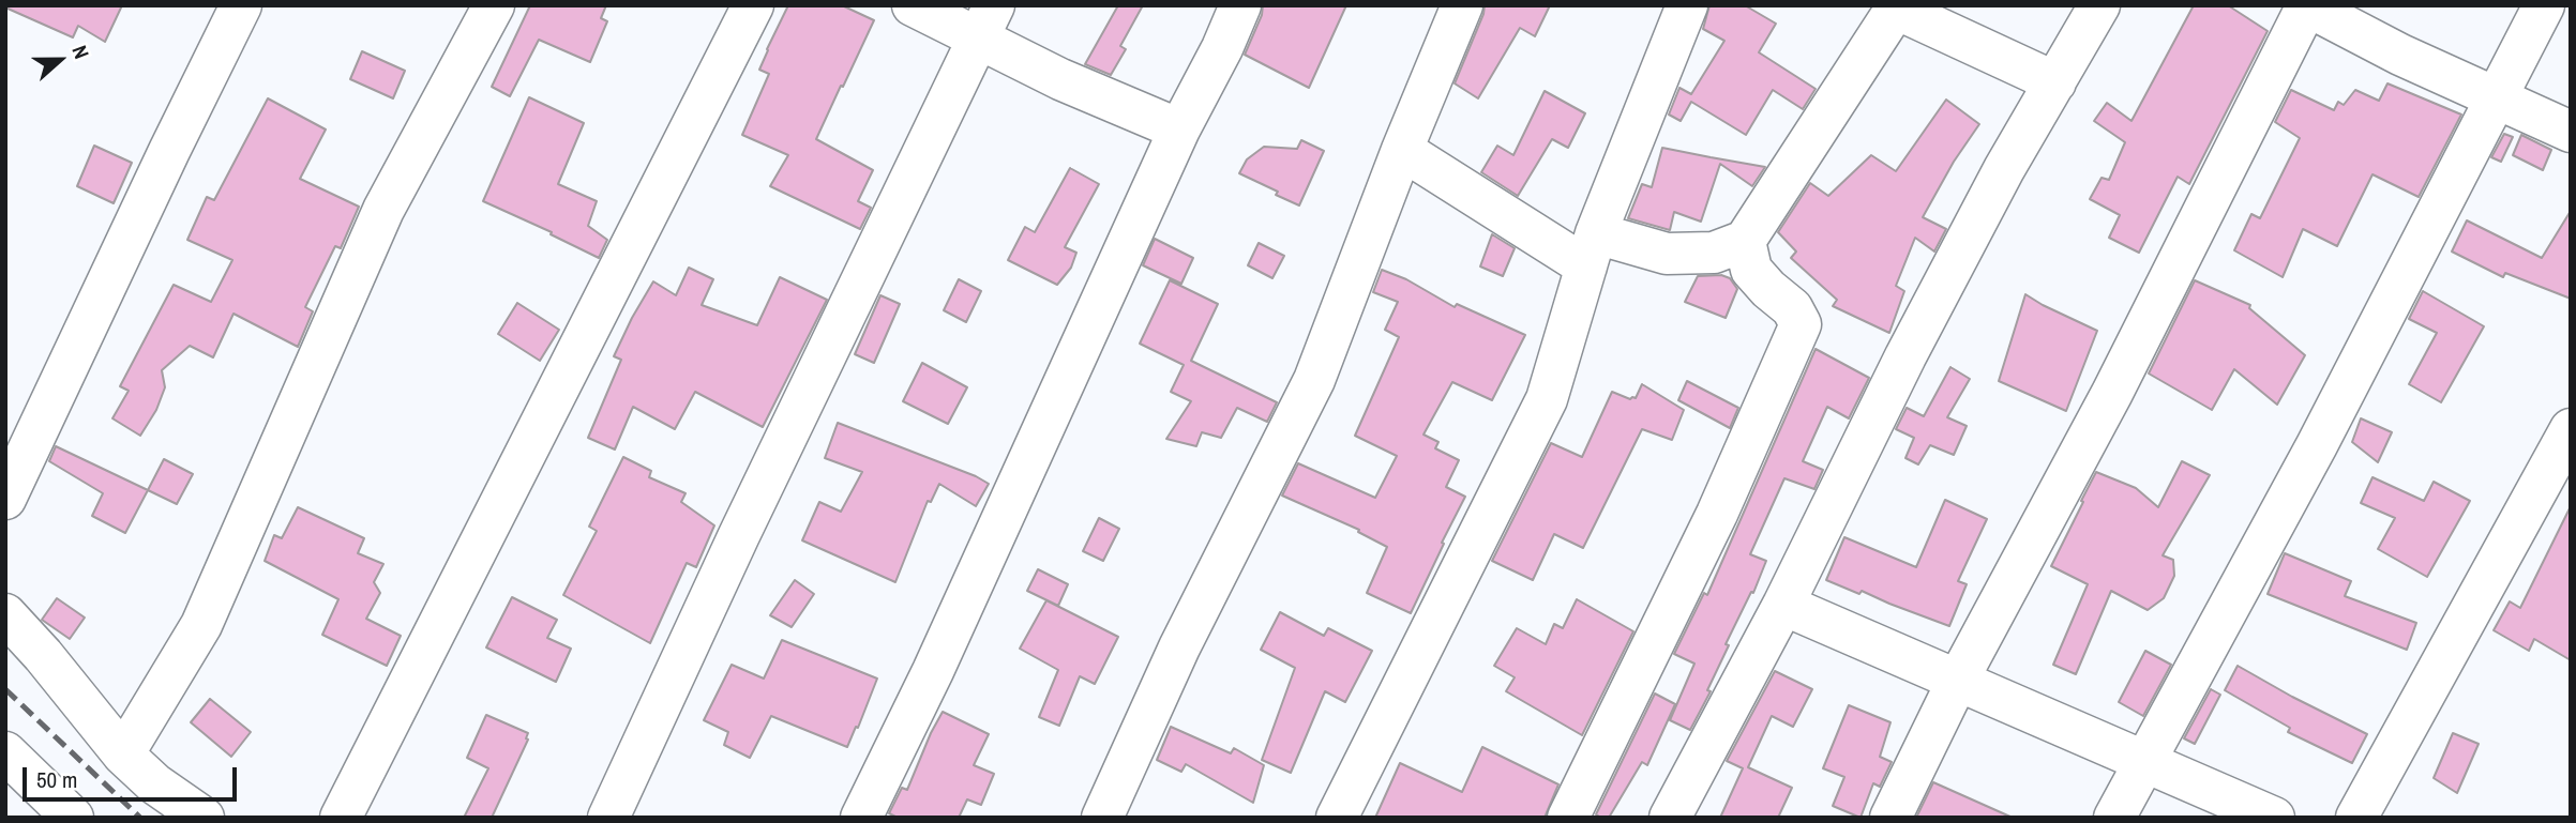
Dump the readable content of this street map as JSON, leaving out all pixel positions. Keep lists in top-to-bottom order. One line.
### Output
{"scale_bar":"50 m","north":"right"}
